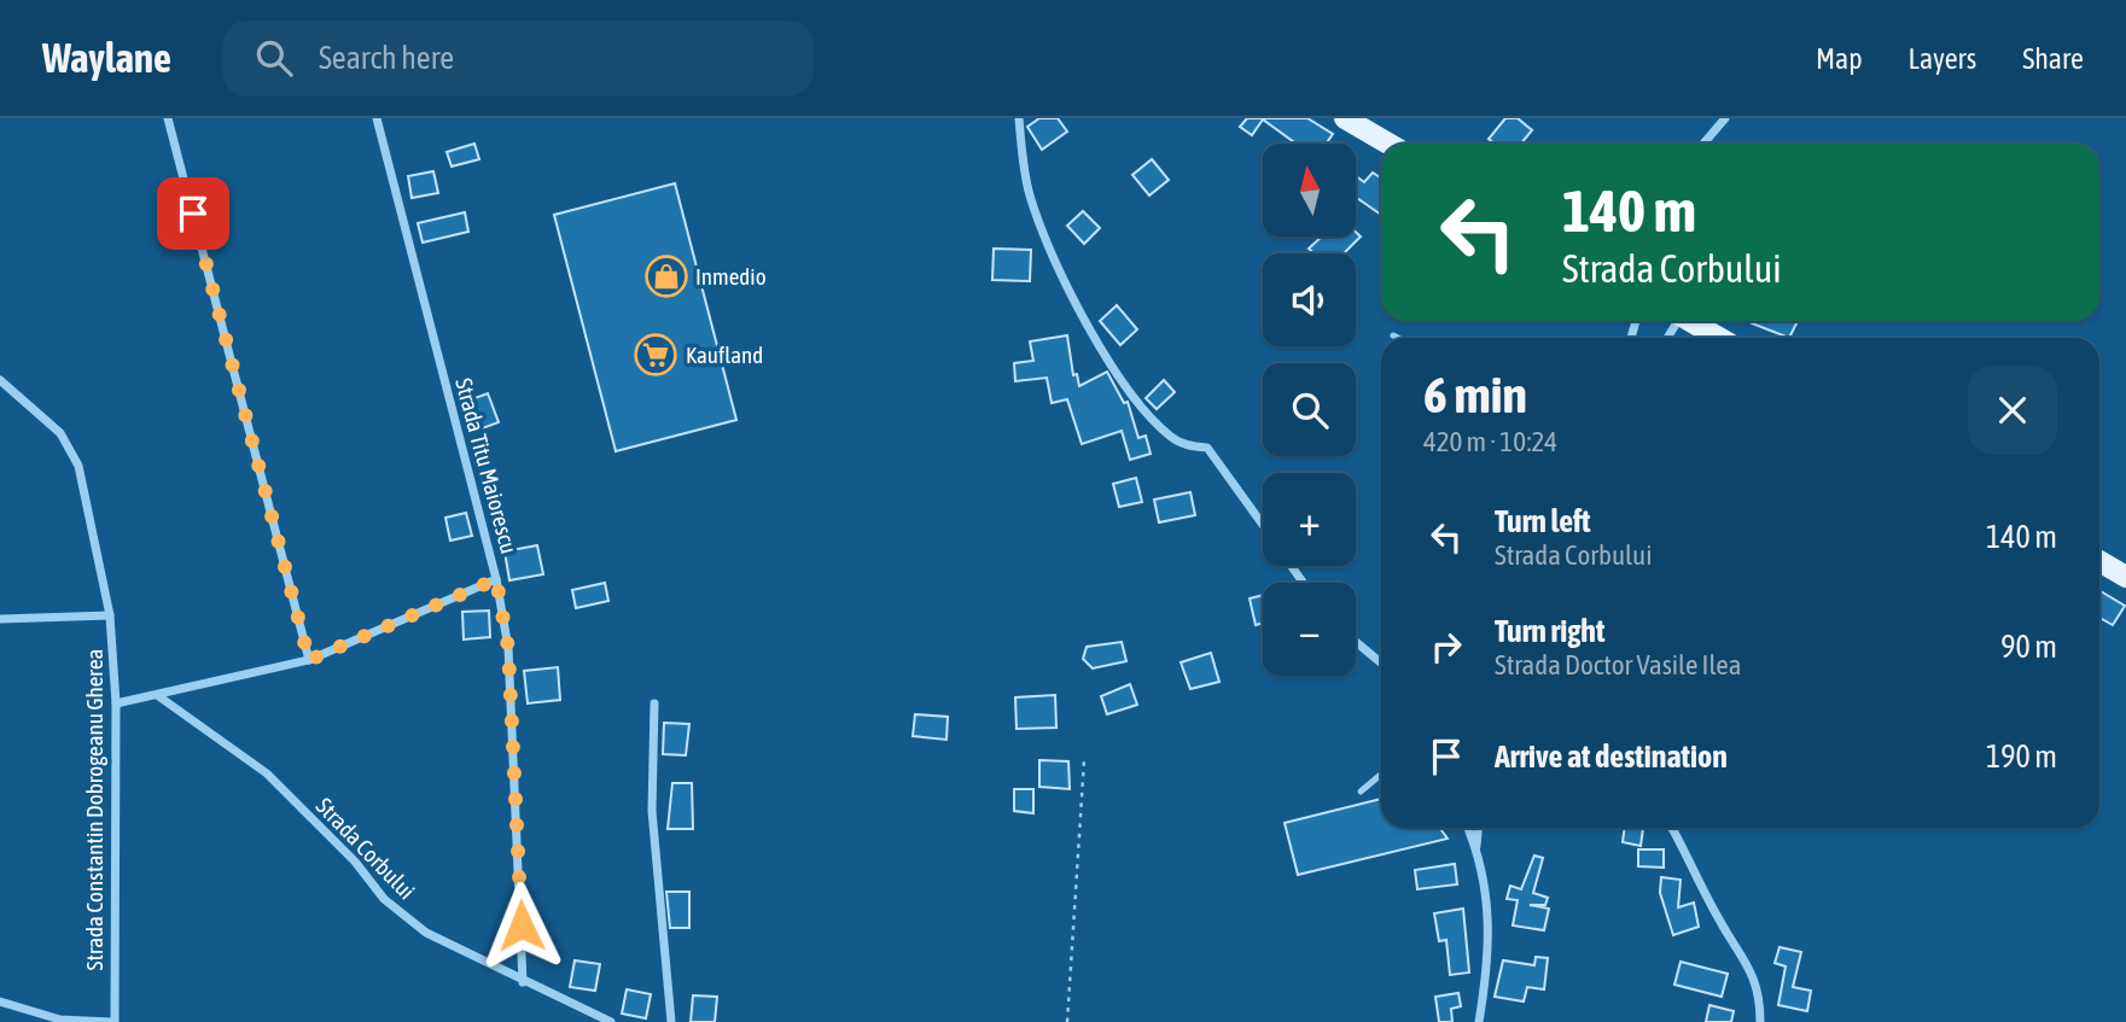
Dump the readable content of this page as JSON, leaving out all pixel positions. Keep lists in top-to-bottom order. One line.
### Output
{"streets":{"street":["Strada Titu Maiorescu","Strada Constantin Dobrogeanu Gherea","Strada Corbului"]},"crossings":[["Strada Titu Maiorescu","Strada Corbului"]],"places":{"shop":["Inmedio"],"supermarket":["Kaufland"]},"north":"top","page":{"header":"Waylane","search":"Search here","nav":["Map","Layers","Share"],"map_buttons":["+","−"],"turn":["140 m","Strada Corbului"],"heading":["6 min","420 m · 10:24"],"list":[{"name":"Turn left","note":"Strada Corbului","value":"140 m"},{"name":"Turn right","note":"Strada Doctor Vasile Ilea","value":"90 m"},{"name":"Arrive at destination","value":"190 m"}]}}
